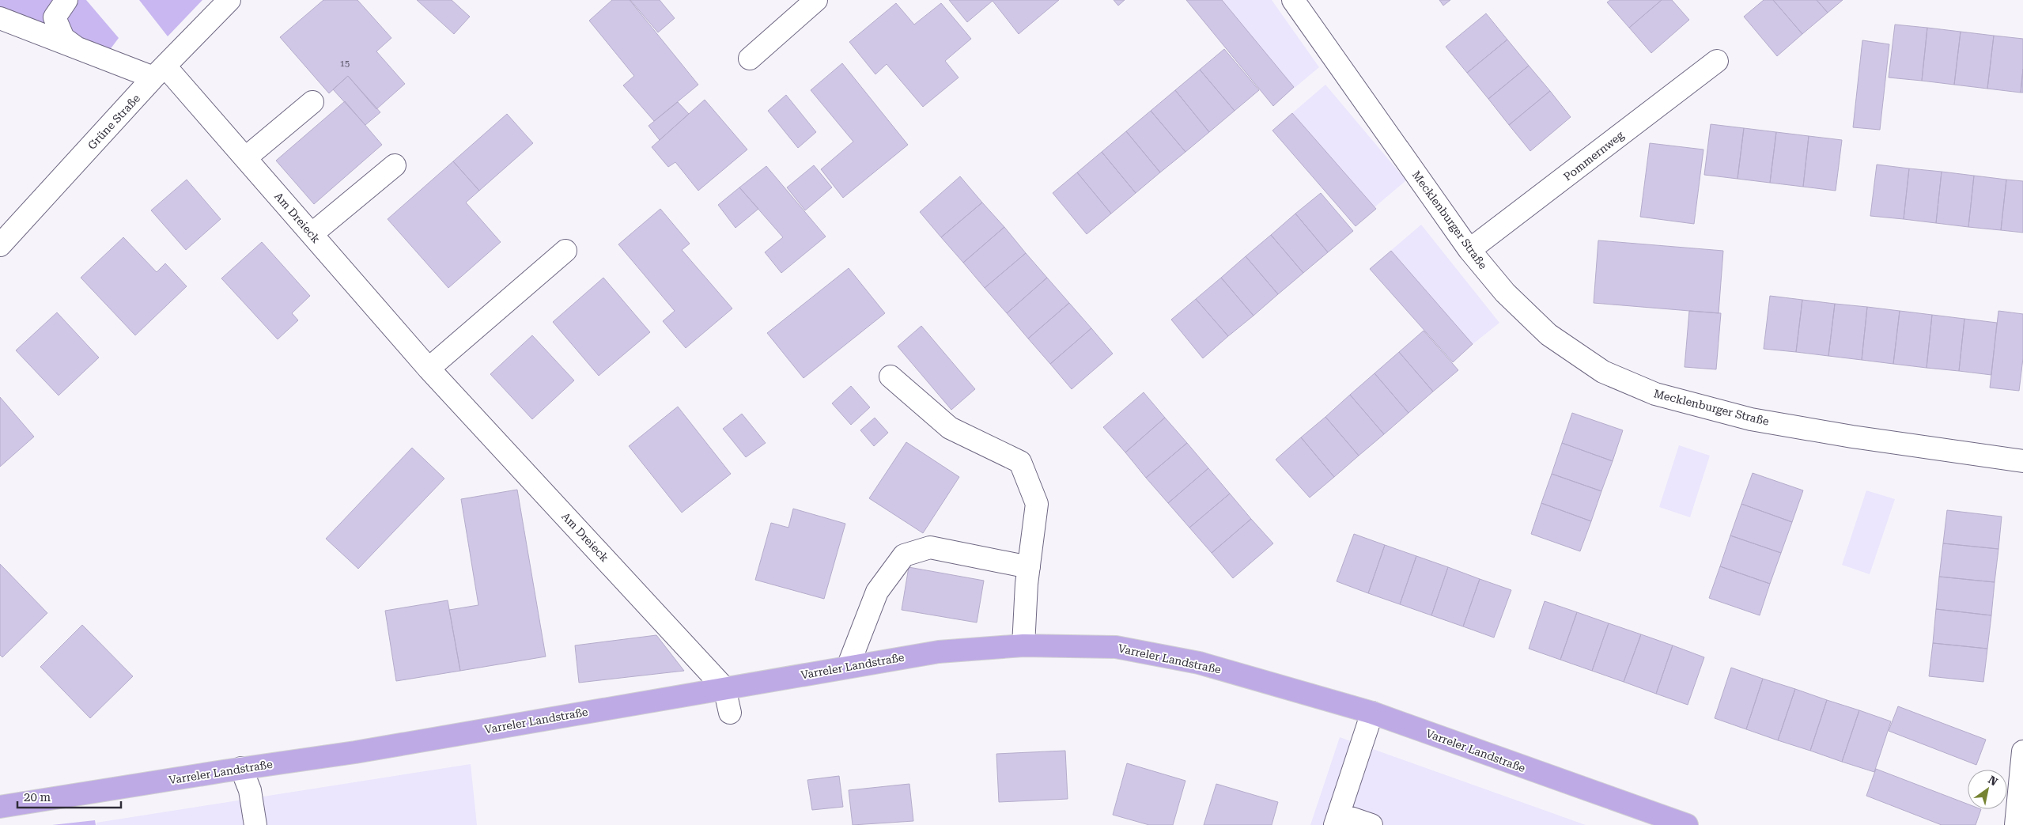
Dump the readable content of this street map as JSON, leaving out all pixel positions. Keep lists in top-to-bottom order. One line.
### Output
{"streets":{"main road":["Varreler Landstraße"],"street":["Grüne Straße","Pommernweg","Am Dreieck","Mecklenburger Straße"]},"crossings":[["Grüne Straße","Am Dreieck"],["Pommernweg","Mecklenburger Straße"],["Am Dreieck","Varreler Landstraße"]],"house_numbers":["15"],"scale_bar":"20 m","north":"top right"}
